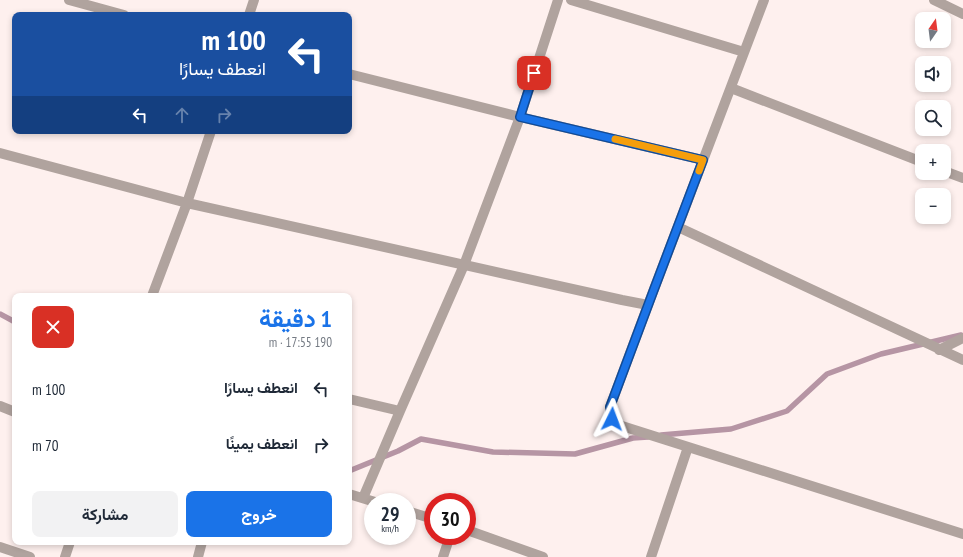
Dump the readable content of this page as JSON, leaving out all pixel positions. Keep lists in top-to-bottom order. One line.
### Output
{"north":"top","page":{"map_buttons":["+","−"],"turn":["100 m","انعطف يسارًا"],"heading":["1 دقيقة","190 m · 17:55"],"list":[{"name":"انعطف يسارًا","value":"100 m"},{"name":"انعطف يمينًا","value":"70 m"}],"buttons":["خروج","مشاركة"],"speed":"29 km/h","limit":"30"}}
